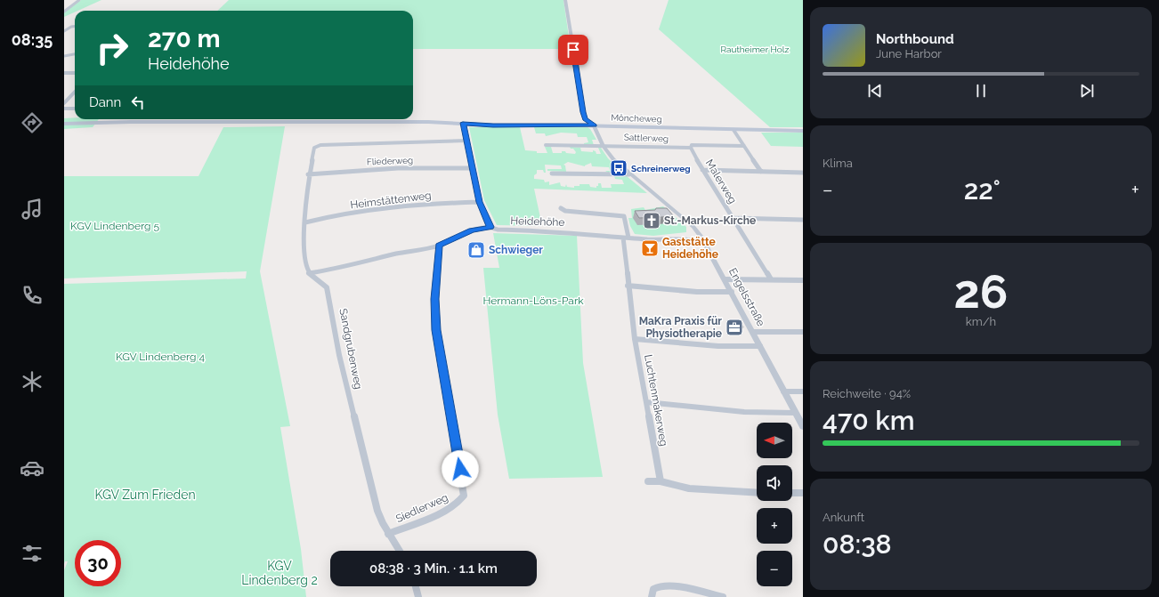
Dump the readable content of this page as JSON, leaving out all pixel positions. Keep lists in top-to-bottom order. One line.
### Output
{"streets":{"main road":["Möncheweg"],"street":["Sattlerweg","Fliederweg","Malerweg","Heimstättenweg","Heidehöhe","Engelsstraße","Sandgrubenweg","Luchtenmakerweg","Siedlerweg"]},"crossings":[["Möncheweg","Engelsstraße"],["Sattlerweg","Malerweg"],["Sattlerweg","Engelsstraße"],["Heidehöhe","Engelsstraße"],["Heidehöhe","Sandgrubenweg"],["Heidehöhe","Luchtenmakerweg"],["Heidehöhe","Siedlerweg"],["Sandgrubenweg","Siedlerweg"]],"parks":["Rautheimer Holz","KGV Lindenberg 5","Hermann-Löns-Park","KGV Lindenberg 4","KGV Zum Frieden","KGV Lindenberg 2"],"places":{"bus stop":["Schreinerweg"],"church":["St.-Markus-Kirche"],"bar":["Gaststätte Heidehöhe"],"shop":["Schwieger"],"office":["MaKra Praxis für Physiotherapie"]},"north":"left","page":{"tabs":"08:35","turn":["270 m","Heidehöhe"],"song":["Northbound","June Harbor"],"then":"Dann","tile":["Klima",["26","km/h"],["Reichweite · 94%","470 km"],["Ankunft","08:38"]],"heat":["−","22°","+"],"map_buttons":["+","−"],"limit":"30","trip":"08:38 · 3 Min. · 1.1 km"}}
